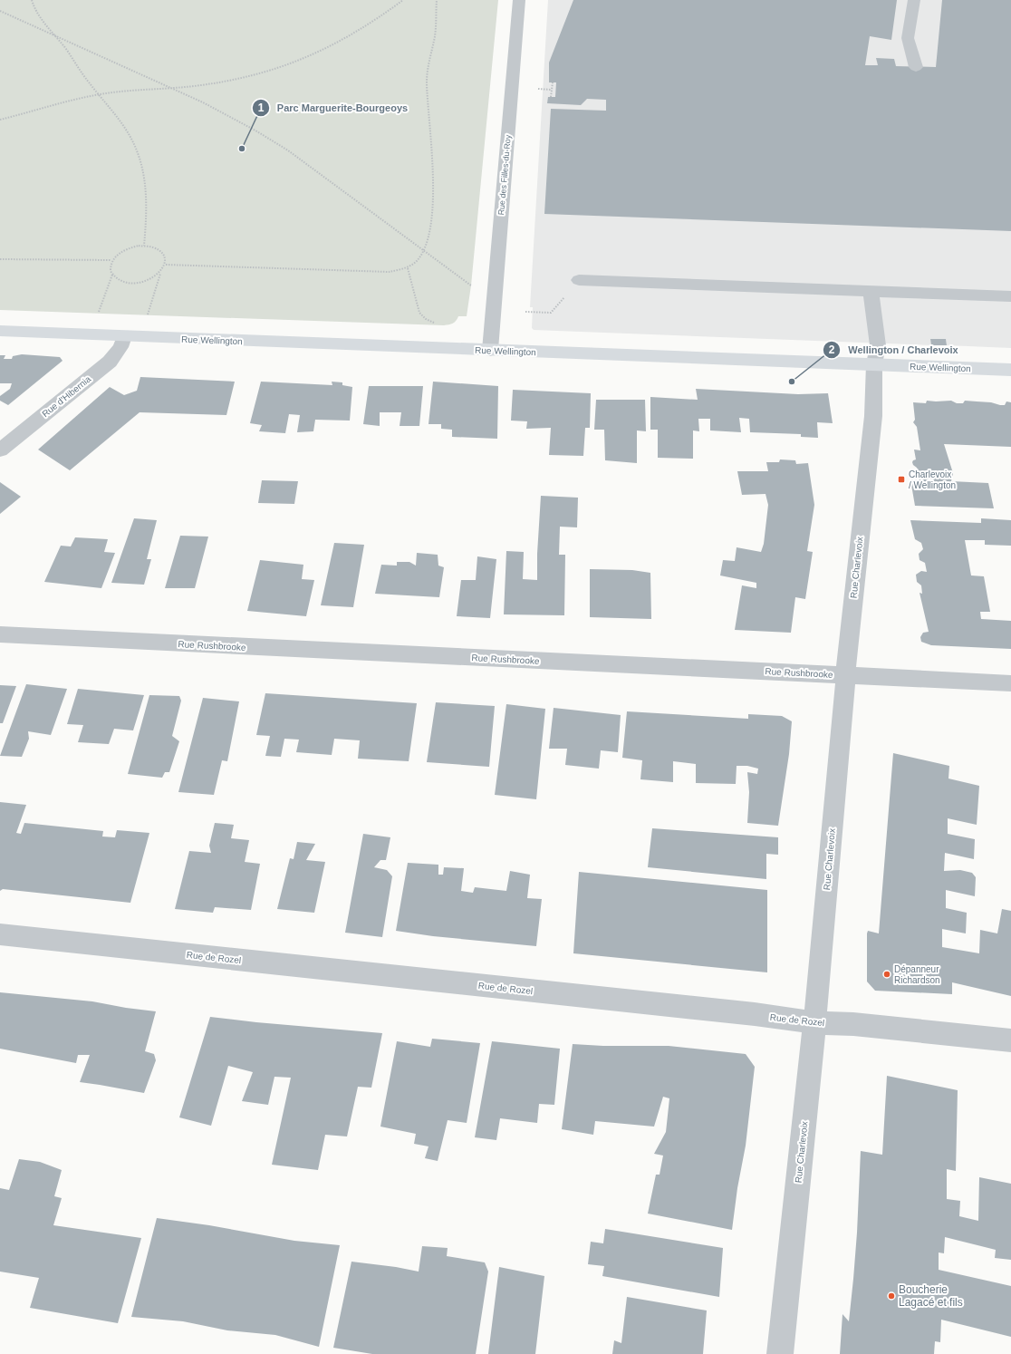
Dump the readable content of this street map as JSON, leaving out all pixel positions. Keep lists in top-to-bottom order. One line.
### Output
{"streets":{"main road":["Rue Wellington"],"street":["Rue des Filles-du-Roy","Rue d'Hibernia","Rue Charlevoix","Rue Rushbrooke","Rue de Rozel"]},"crossings":[["Rue des Filles-du-Roy","Rue Wellington"],["Rue Wellington","Rue d'Hibernia"],["Rue Wellington","Rue Charlevoix"],["Rue Charlevoix","Rue Rushbrooke"],["Rue Charlevoix","Rue de Rozel"]],"places":{"other":["Parc Marguerite-Bourgeoys","Wellington / Charlevoix","Dépanneur Richardson","Boucherie Lagacé et fils"],"transit":["Charlevoix / Wellington"]}}
